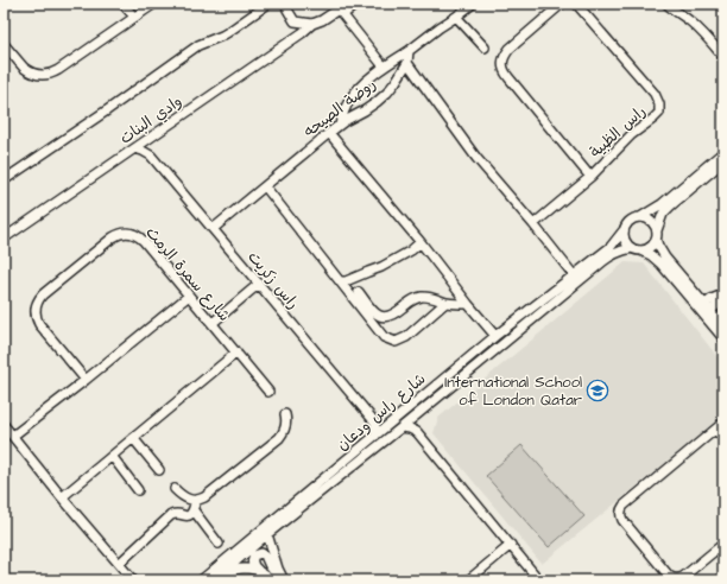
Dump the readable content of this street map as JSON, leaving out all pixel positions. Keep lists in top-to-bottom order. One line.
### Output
{"streets":{"street":["روضة الصيحه","وادي البنات","راس الظبية","شارع سمرة الرمث","راس زكريت","شارع راس ودعان"]},"crossings":[["روضة الصيحه","راس زكريت"],["وادي البنات","راس زكريت"]],"places":{"school or university":["International School of London Qatar"]}}
